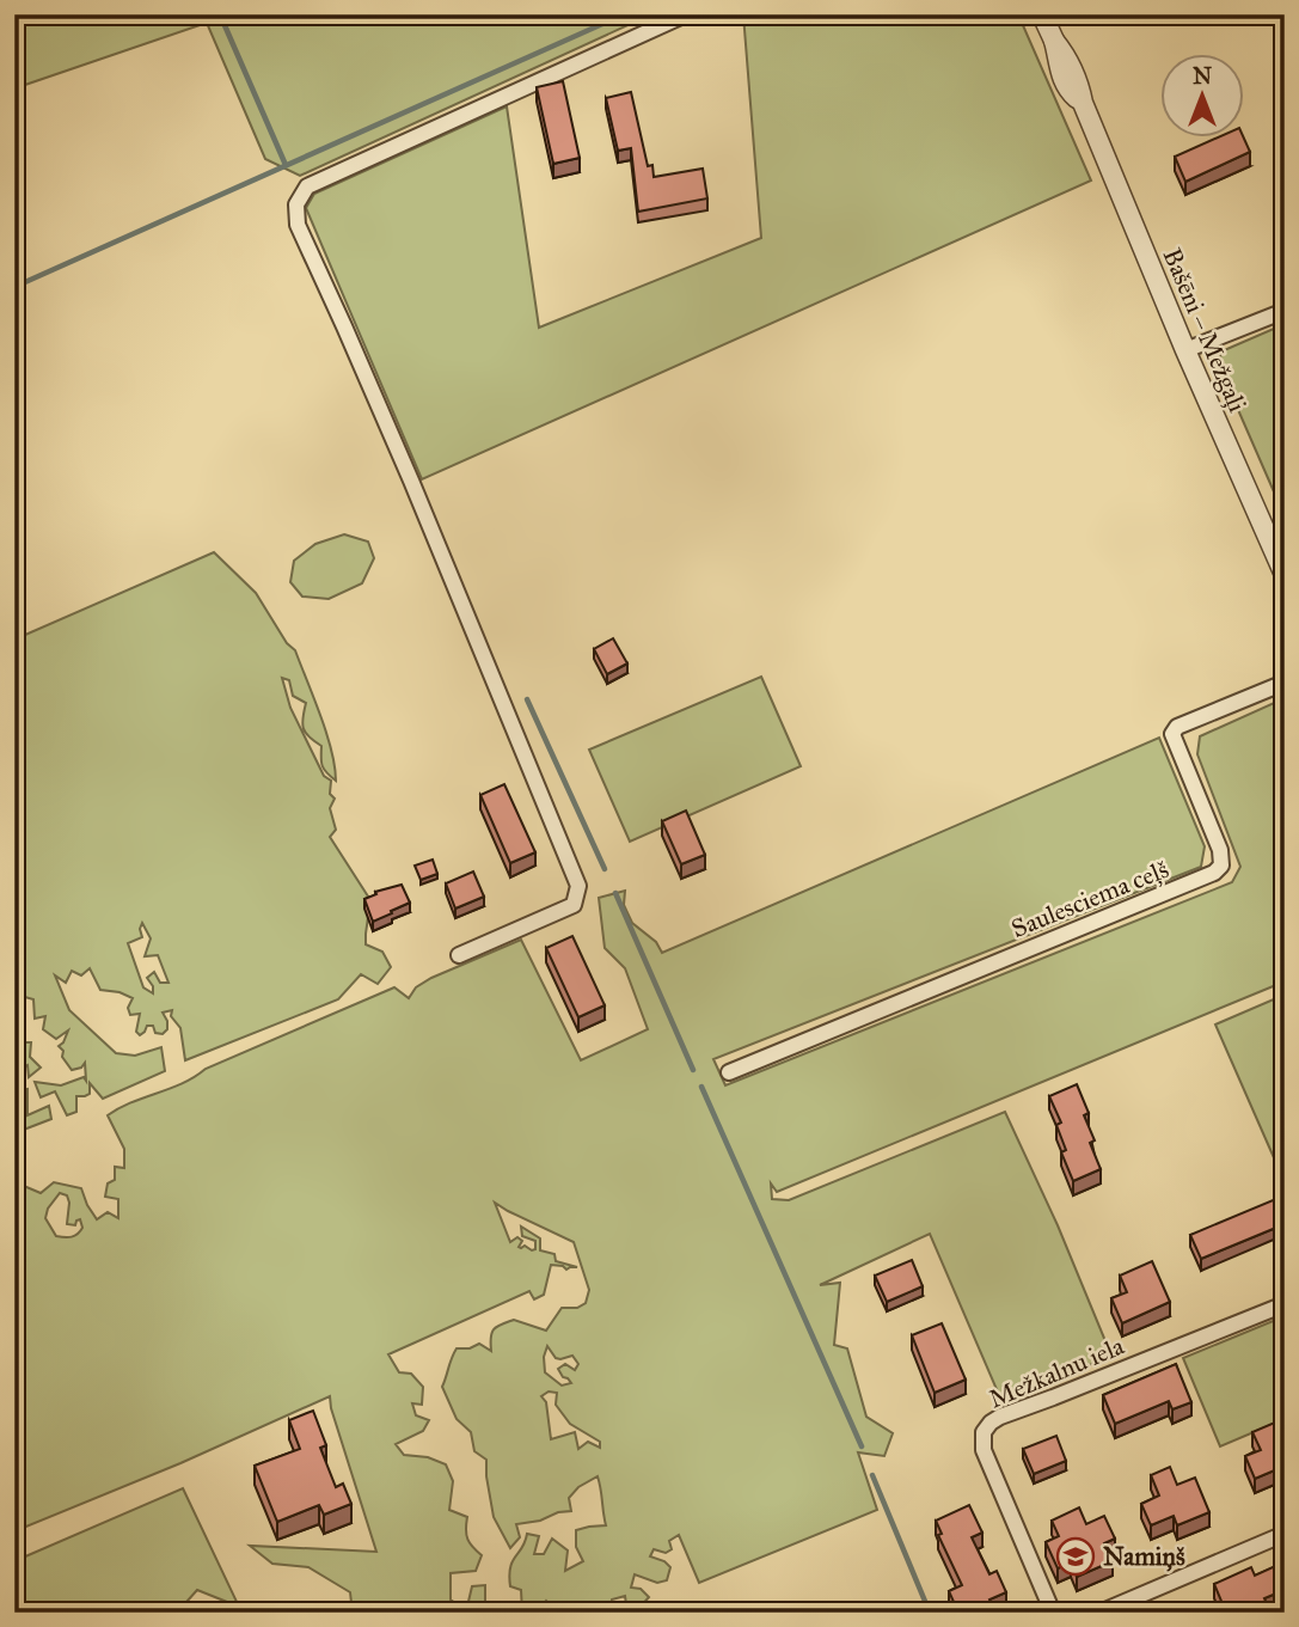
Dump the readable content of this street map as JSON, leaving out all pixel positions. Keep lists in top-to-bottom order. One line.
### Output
{"streets":{"street":["Bašēni – Mežgaļi","Saulesciema ceļš","Mežkalnu iela"]},"places":{"school or university":["Namiņš"]},"north":"top"}
